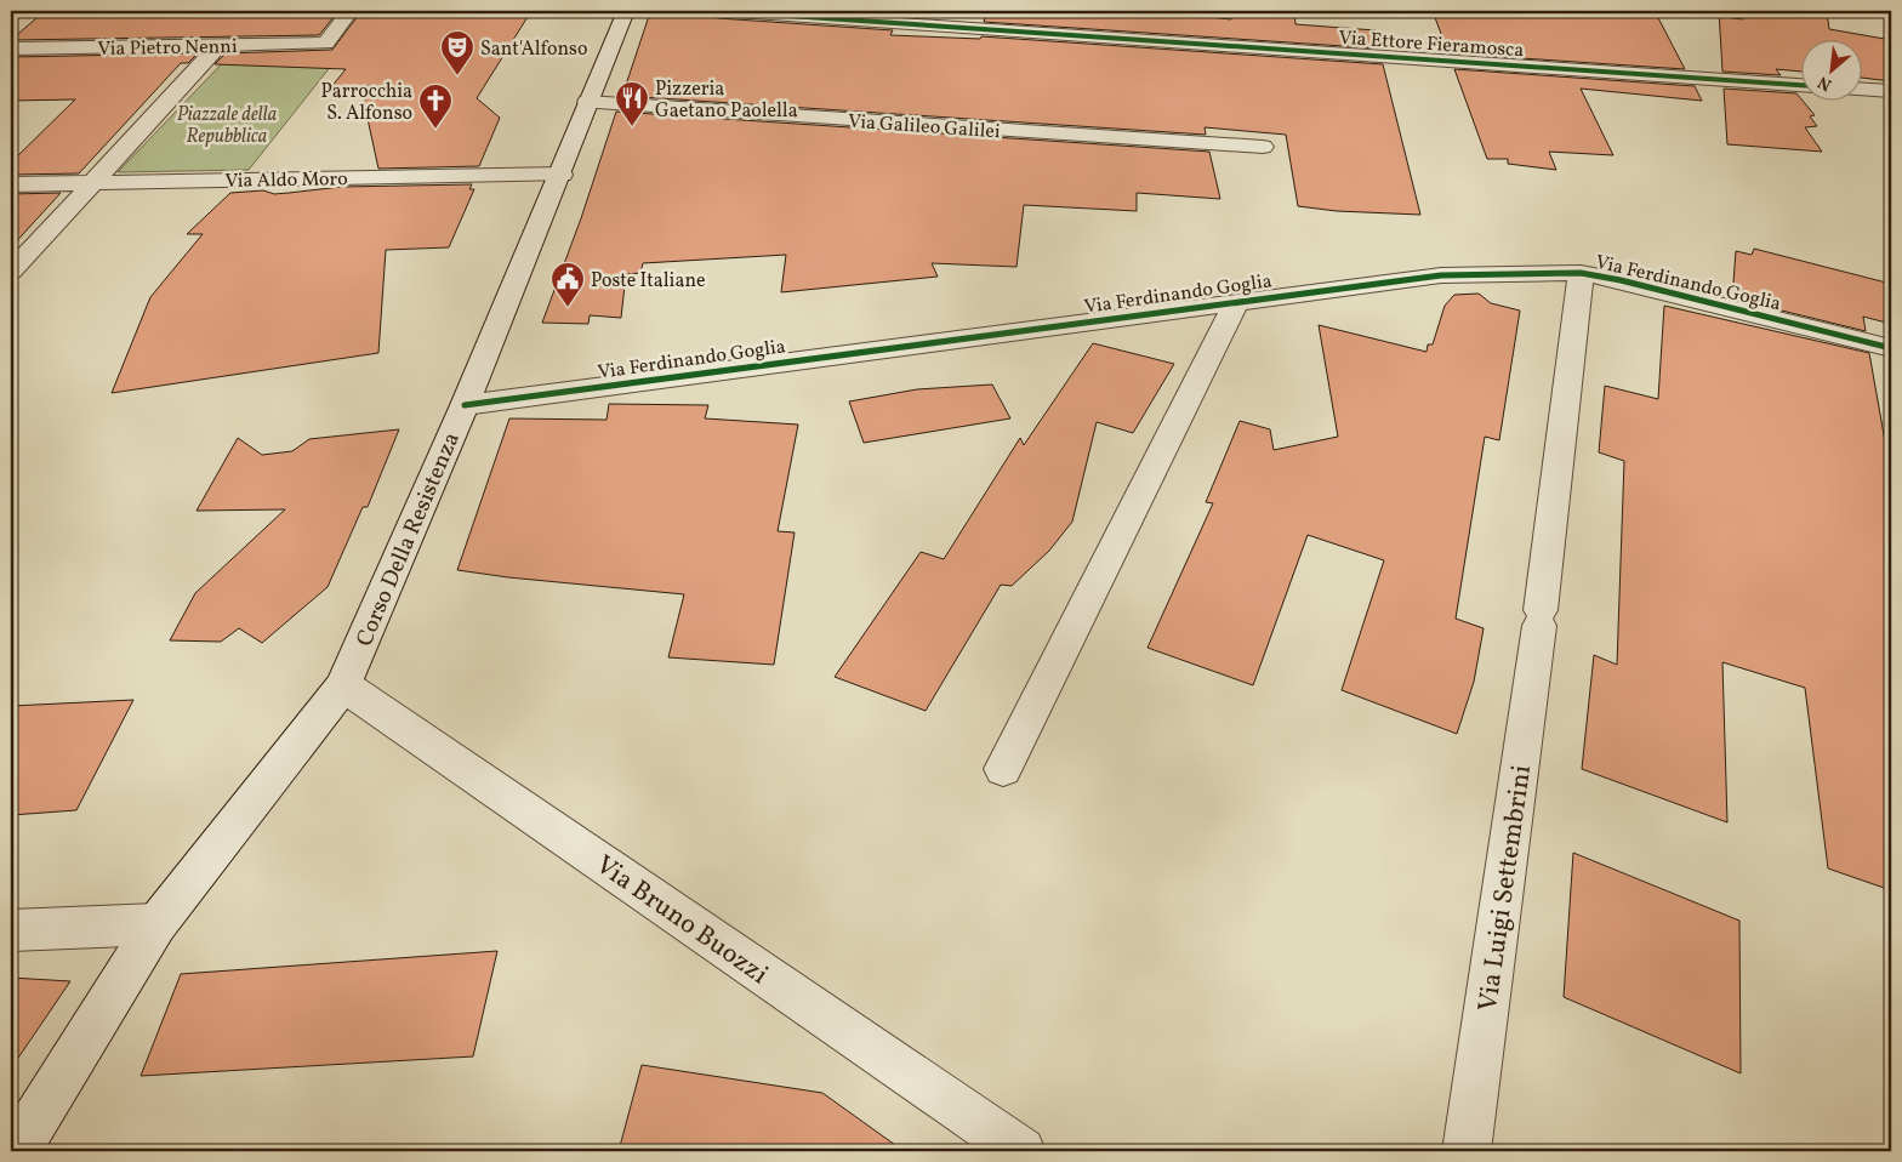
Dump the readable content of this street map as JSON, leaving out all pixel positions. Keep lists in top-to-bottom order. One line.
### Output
{"streets":{"street":["Via Ettore Fieramosca","Via Pietro Nenni","Via Galileo Galilei","Via Aldo Moro","Via Ferdinando Goglia","Corso Della Resistenza","Via Luigi Settembrini","Via Bruno Buozzi"]},"crossings":[["Via Galileo Galilei","Corso Della Resistenza"],["Via Aldo Moro","Corso Della Resistenza"],["Via Ferdinando Goglia","Corso Della Resistenza"],["Via Ferdinando Goglia","Via Luigi Settembrini"],["Corso Della Resistenza","Via Bruno Buozzi"]],"parks":["Piazzale della Repubblica"],"places":{"theatre":["Sant'Alfonso"],"restaurant":["Pizzeria Gaetano Paolella"],"church":["Parrocchia S. Alfonso"],"public building":["Poste Italiane"]},"north":"bottom left"}
